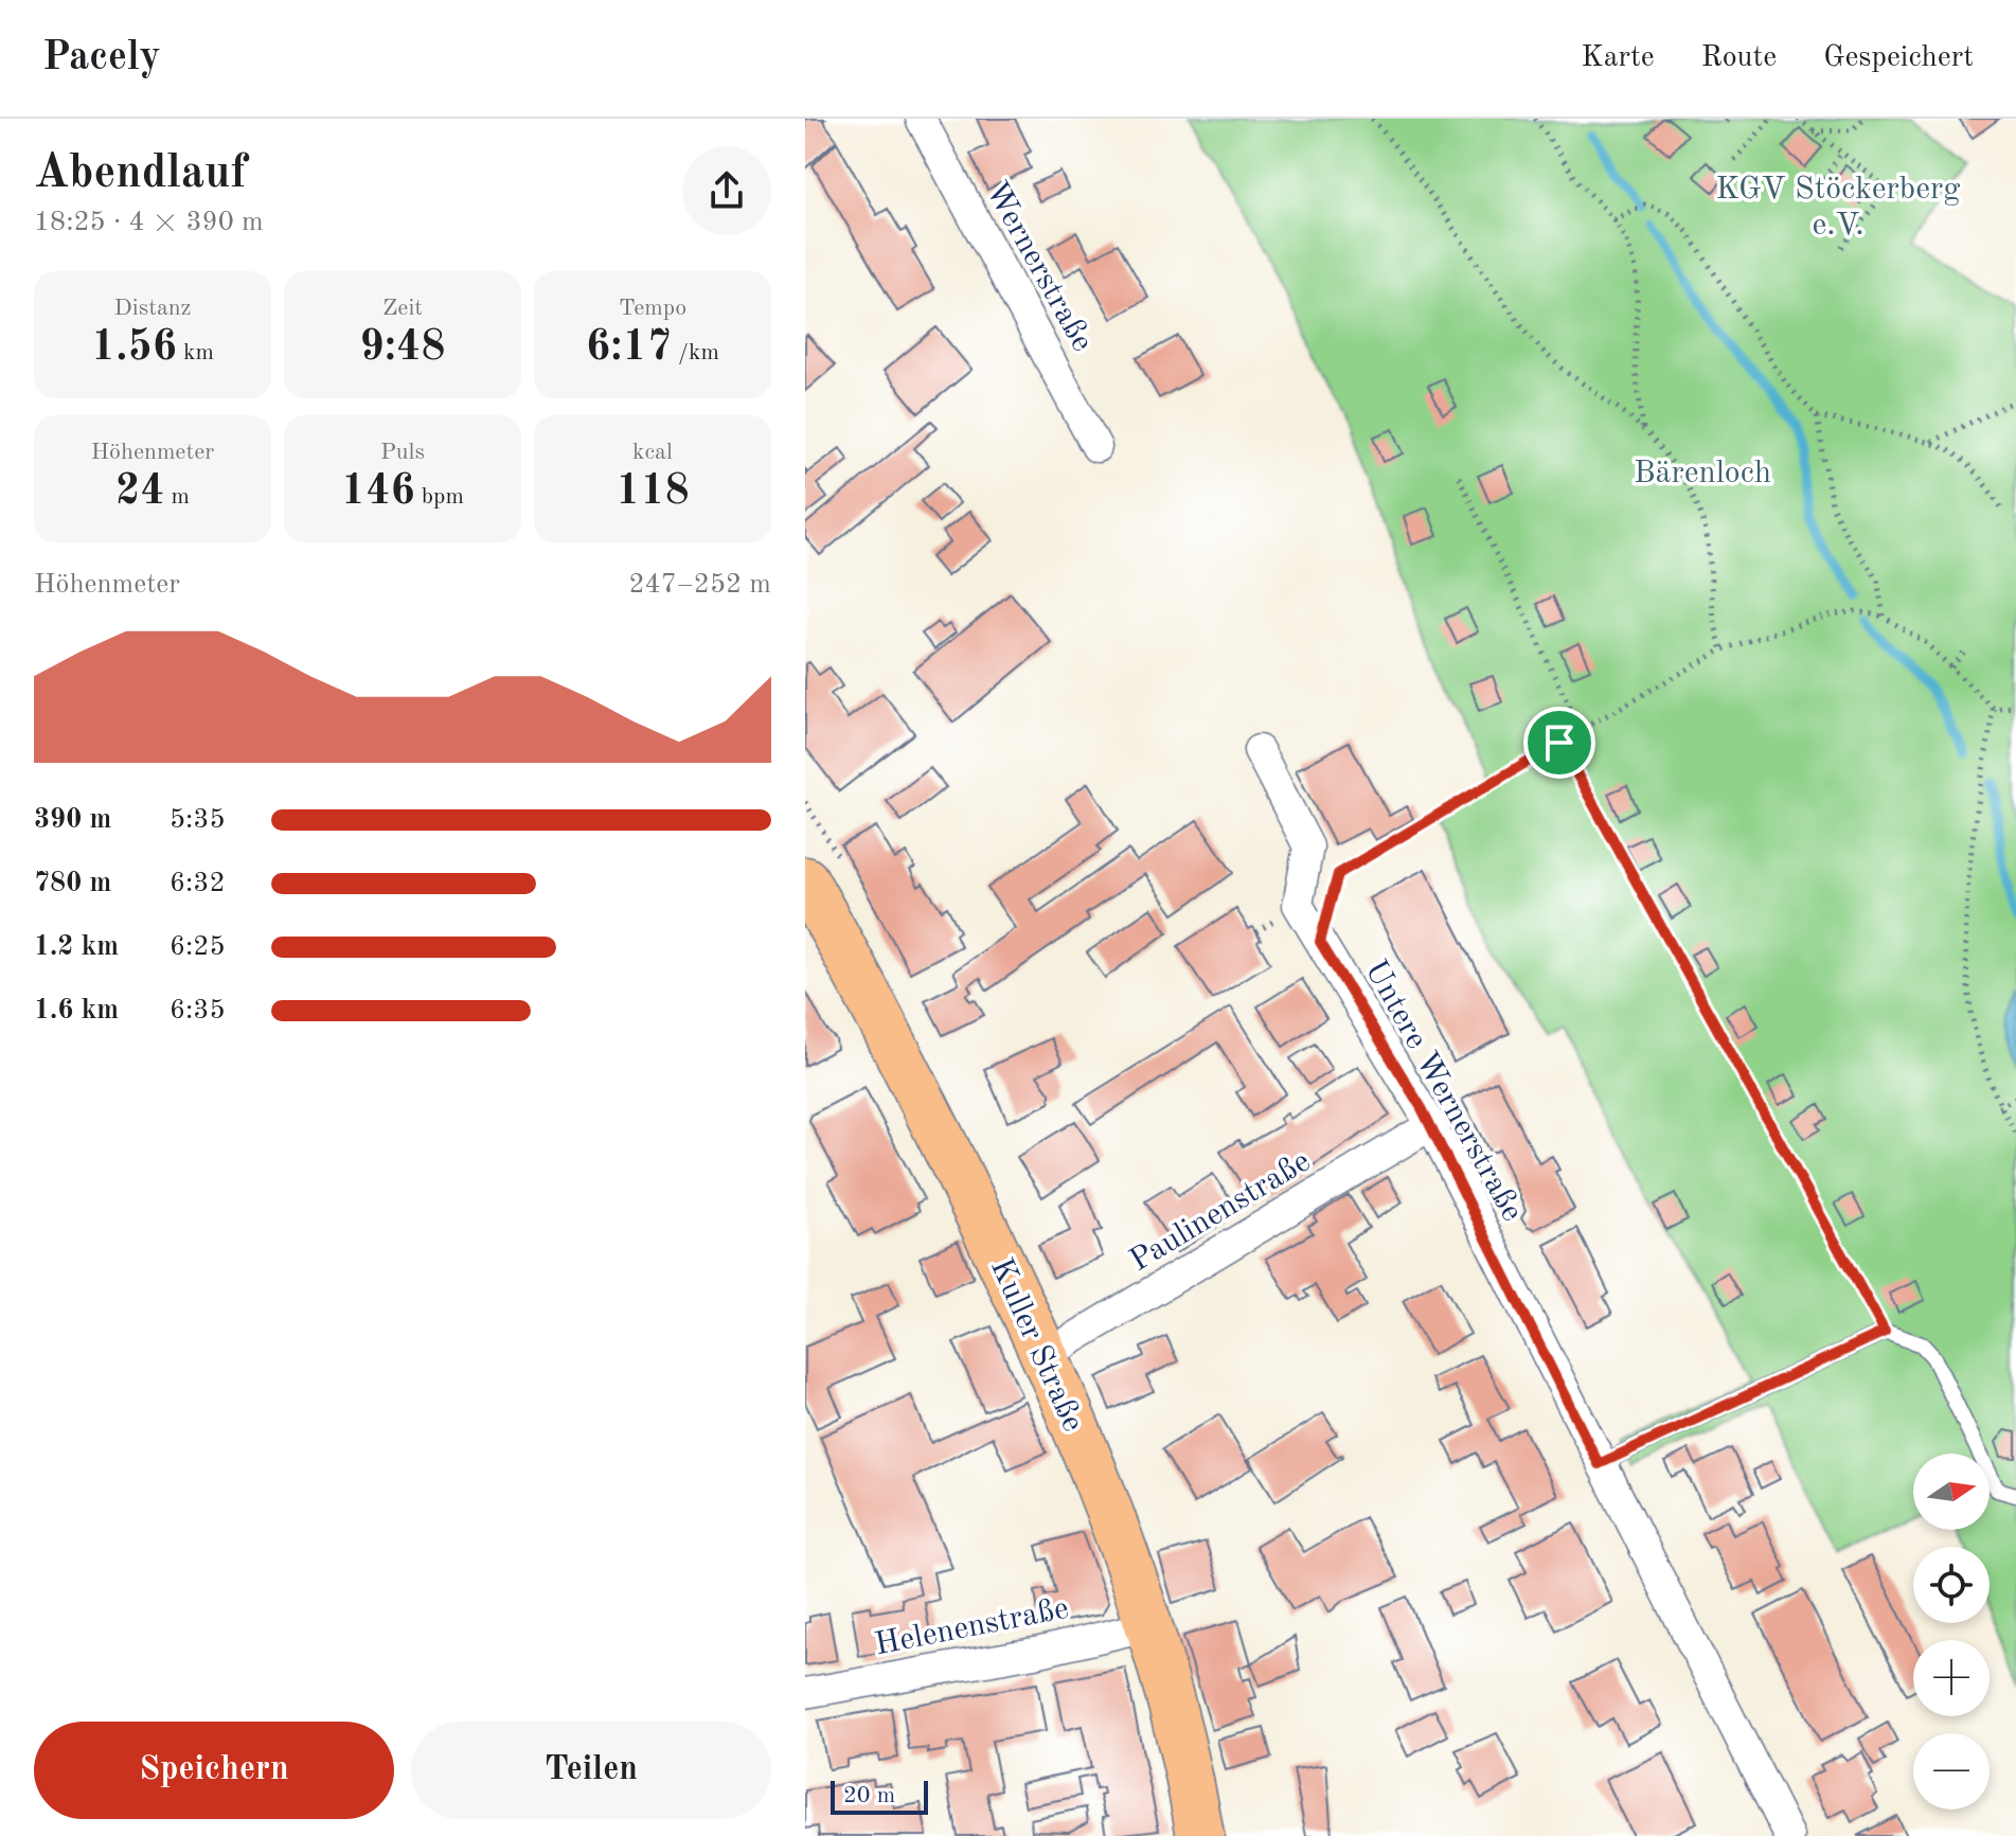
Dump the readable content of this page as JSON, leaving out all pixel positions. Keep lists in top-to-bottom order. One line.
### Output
{"streets":{"main road":["Kuller Straße"],"street":["Wernerstraße","Untere Wernerstraße","Paulinenstraße","Helenenstraße"]},"crossings":[["Untere Wernerstraße","Paulinenstraße"],["Paulinenstraße","Kuller Straße"],["Kuller Straße","Helenenstraße"]],"parks":["KGV Stöckerberg e.V.","Bärenloch"],"scale_bar":"20 m","north":"right","page":{"header":"Pacely","nav":["Karte","Route","Gespeichert"],"heading":["Abendlauf","18:25 · 4 × 390 m"],"stats":[["Distanz","1.56 km"],["Zeit","9:48"],["Tempo","6:17 /km"],["Höhenmeter","24 m"],["Puls","146 bpm"],["kcal","118"]],"chart":["Höhenmeter","247–252 m"],"list":[{"name":"390 m","note":"5:35"},{"name":"780 m","note":"6:32"},{"name":"1.2 km","note":"6:25"},{"name":"1.6 km","note":"6:35"}],"map_buttons":["+","−"],"buttons":["Speichern","Teilen"],"scale":"20 m"}}
